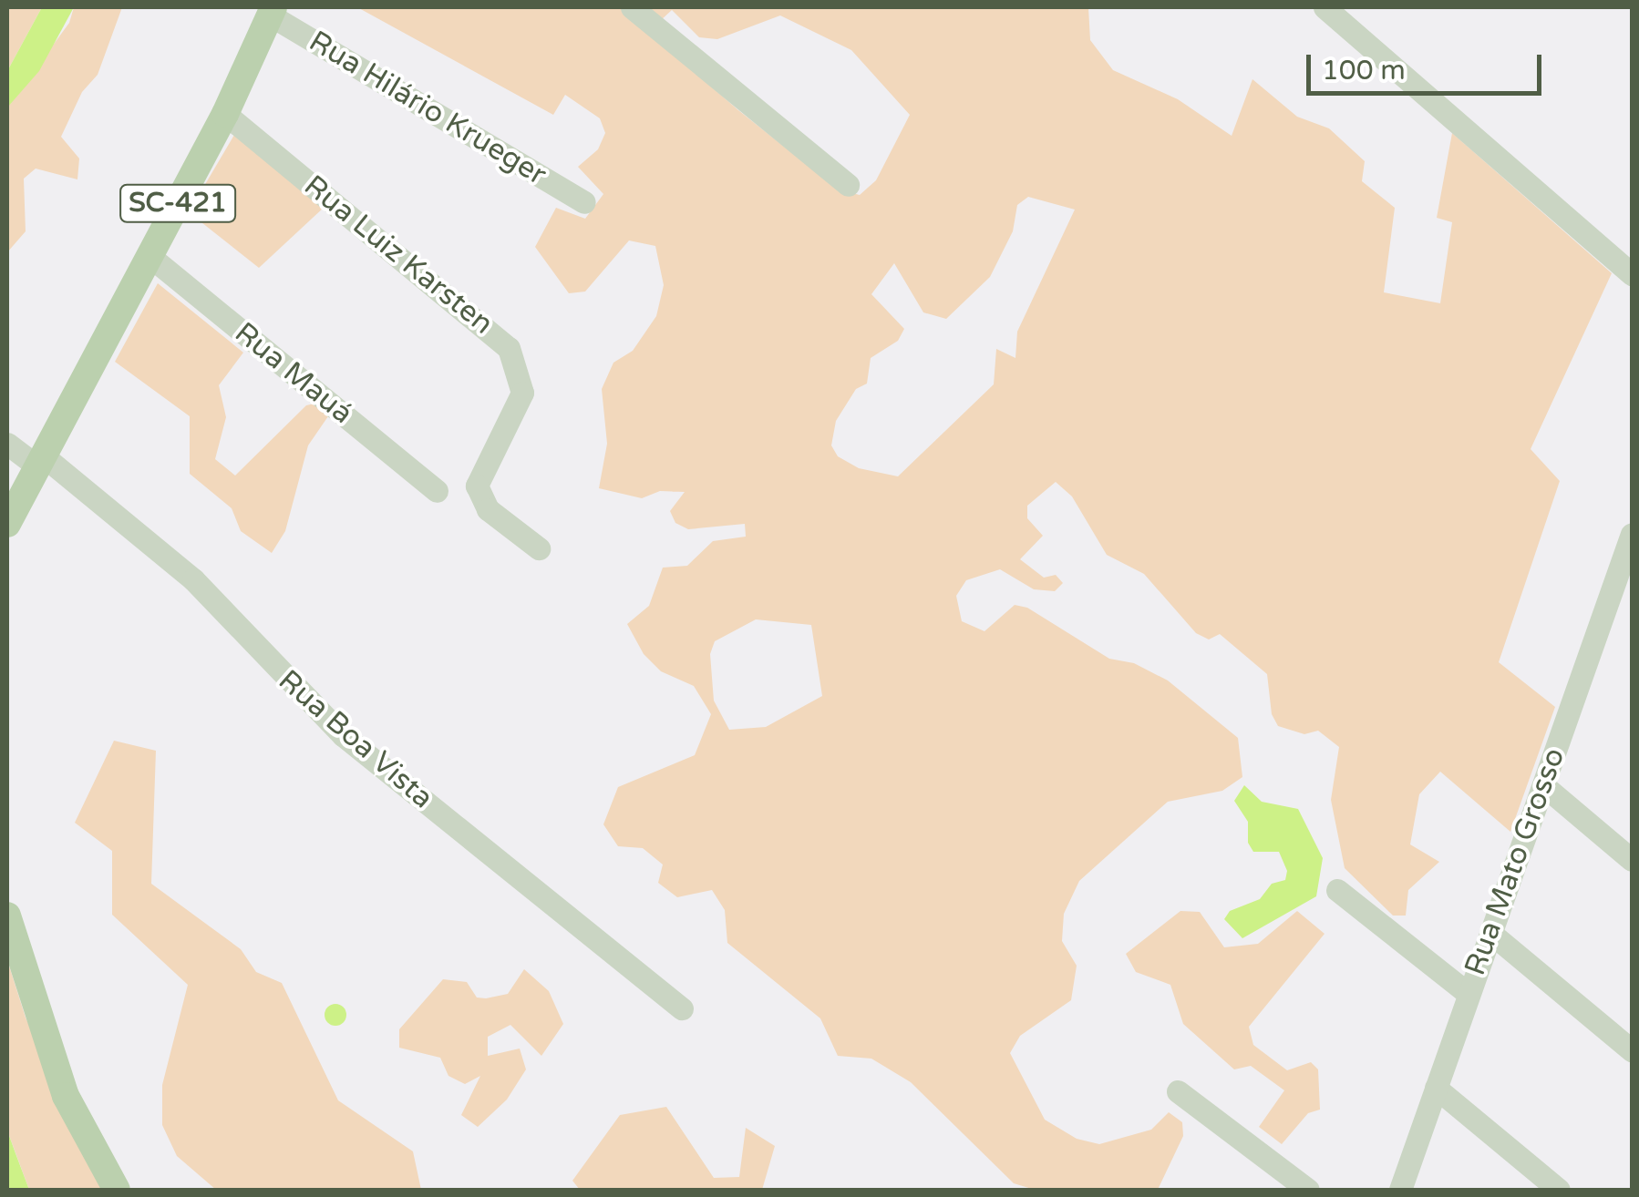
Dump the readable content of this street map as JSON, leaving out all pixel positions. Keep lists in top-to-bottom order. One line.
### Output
{"streets":{"main road":["SC-421"],"street":["Rua Hilário Krueger","Rua Luiz Karsten","Rua Mauá","Rua Boa Vista","Rua Mato Grosso"]},"crossings":[["Rua Hilário Krueger","SC-421"],["SC-421","Rua Luiz Karsten"],["SC-421","Rua Mauá"],["SC-421","Rua Boa Vista"]],"scale_bar":"100 m"}
